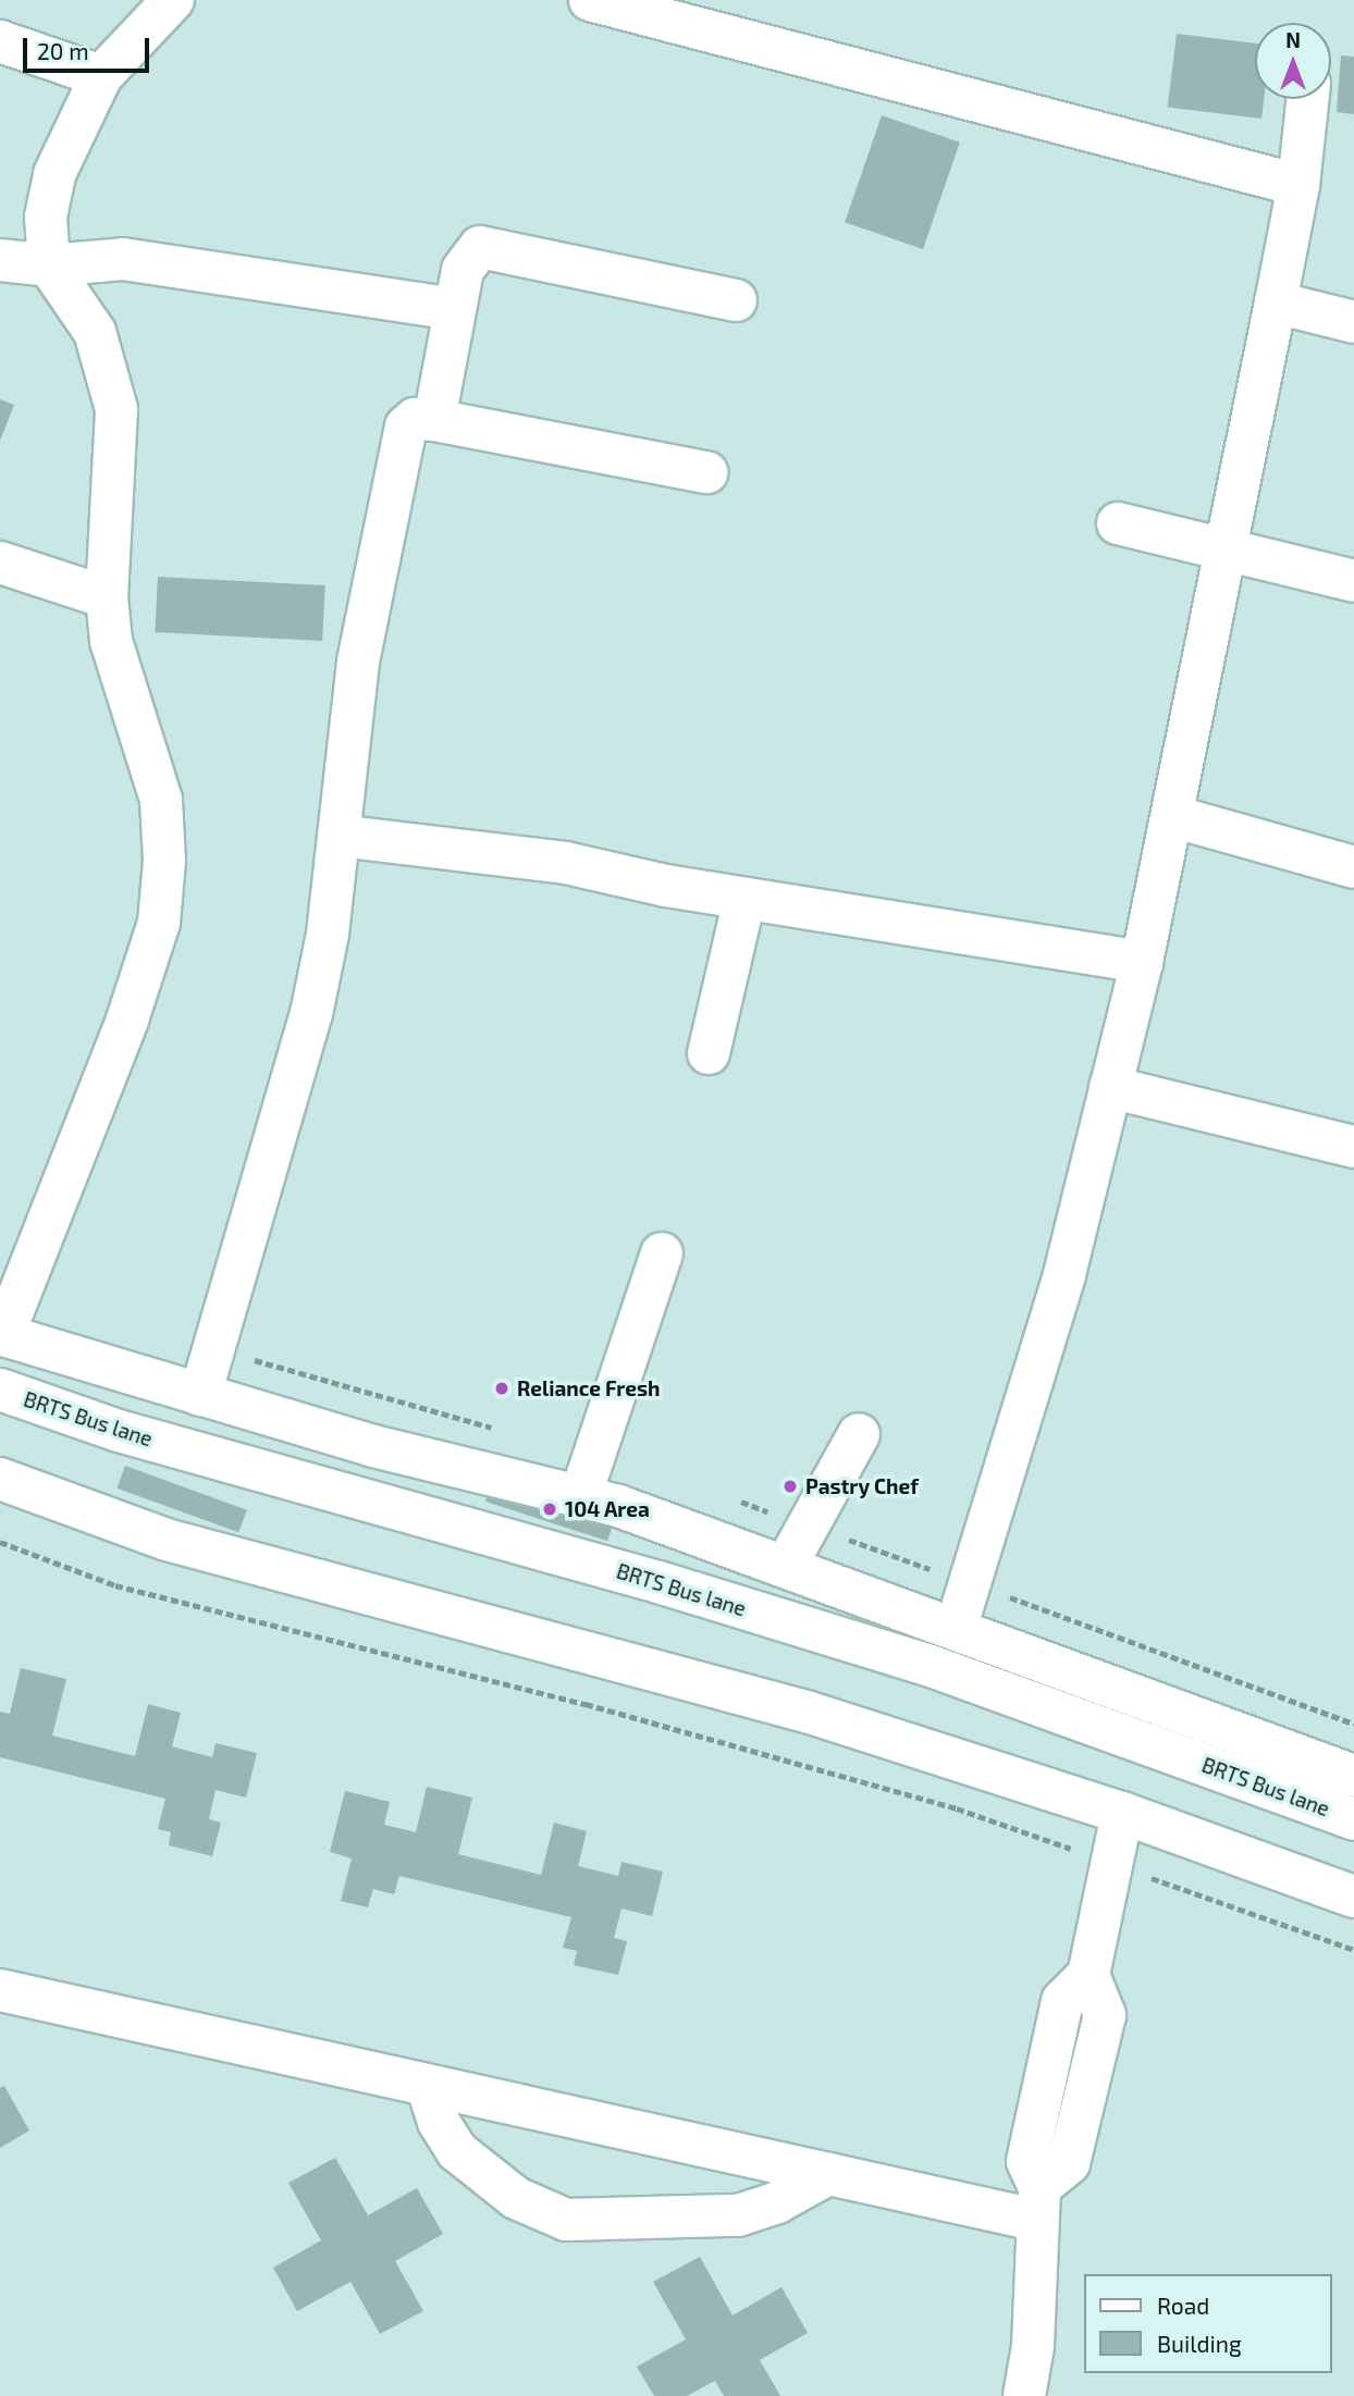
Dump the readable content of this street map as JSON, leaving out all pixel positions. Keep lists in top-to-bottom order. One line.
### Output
{"streets":{"street":["BRTS Bus lane"]},"places":["Reliance Fresh","Pastry Chef","104 Area"],"legend":["Road","Building"],"scale_bar":"20 m","north":"top"}
